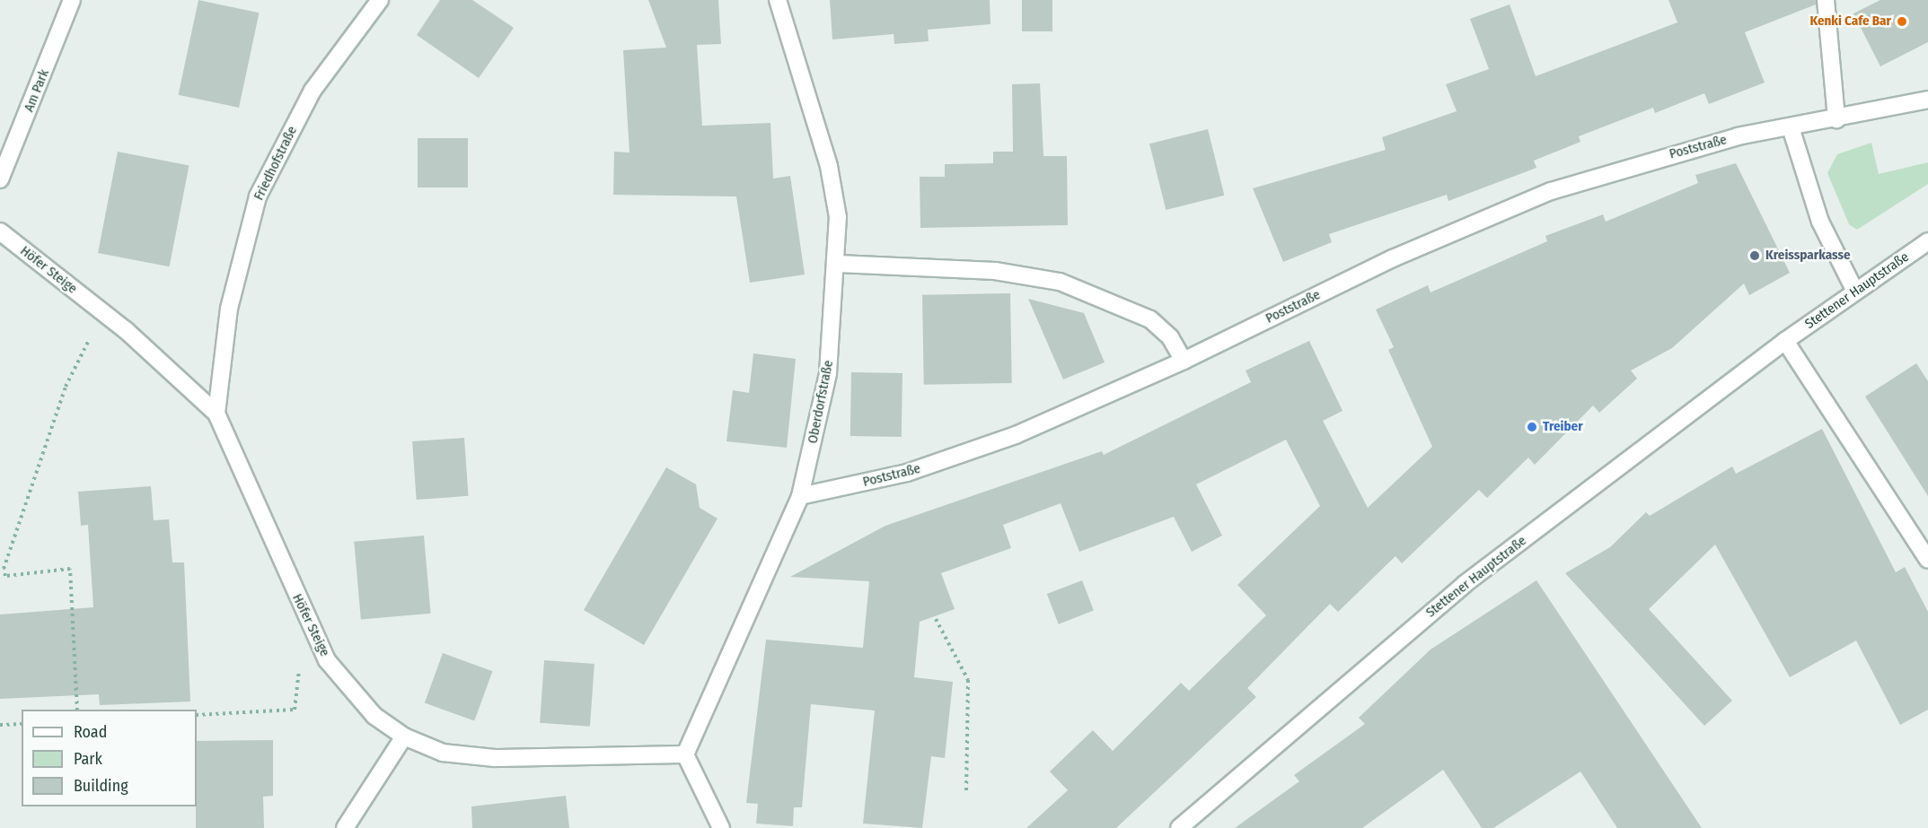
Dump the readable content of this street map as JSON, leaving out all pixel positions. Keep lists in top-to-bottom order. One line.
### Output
{"streets":{"street":["Am Park","Poststraße","Friedhofstraße","Höfer Steige","Stettener Hauptstraße","Oberdorfstraße"]},"crossings":[["Poststraße","Oberdorfstraße"],["Friedhofstraße","Höfer Steige"],["Höfer Steige","Oberdorfstraße"]],"places":["Kenki Cafe Bar","Kreissparkasse","Treiber"],"legend":["Road","Park","Building"]}
